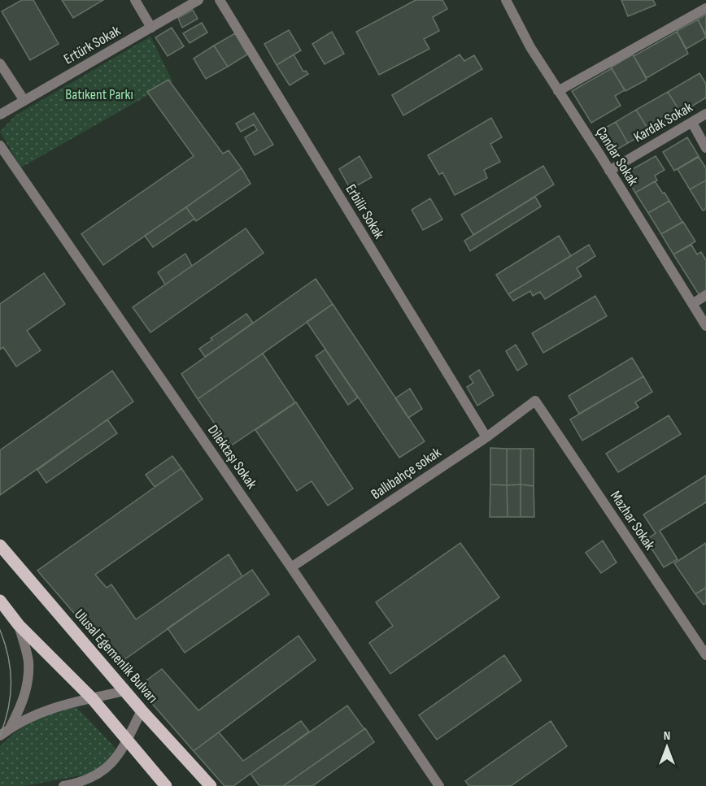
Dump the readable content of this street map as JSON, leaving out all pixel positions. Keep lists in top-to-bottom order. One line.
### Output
{"streets":{"main road":["Ulusal Egemenlik Bulvarı"],"street":["Ertürk Sokak","Kardak Sokak","Çandar Sokak","Erbilir Sokak","Dilektaşı Sokak","Ballıbahçe sokak","Mazhar Sokak"]},"crossings":[["Kardak Sokak","Çandar Sokak"],["Erbilir Sokak","Ballıbahçe sokak"],["Dilektaşı Sokak","Ballıbahçe sokak"],["Ballıbahçe sokak","Mazhar Sokak"]],"parks":["Batıkent Parkı"],"north":"top"}
